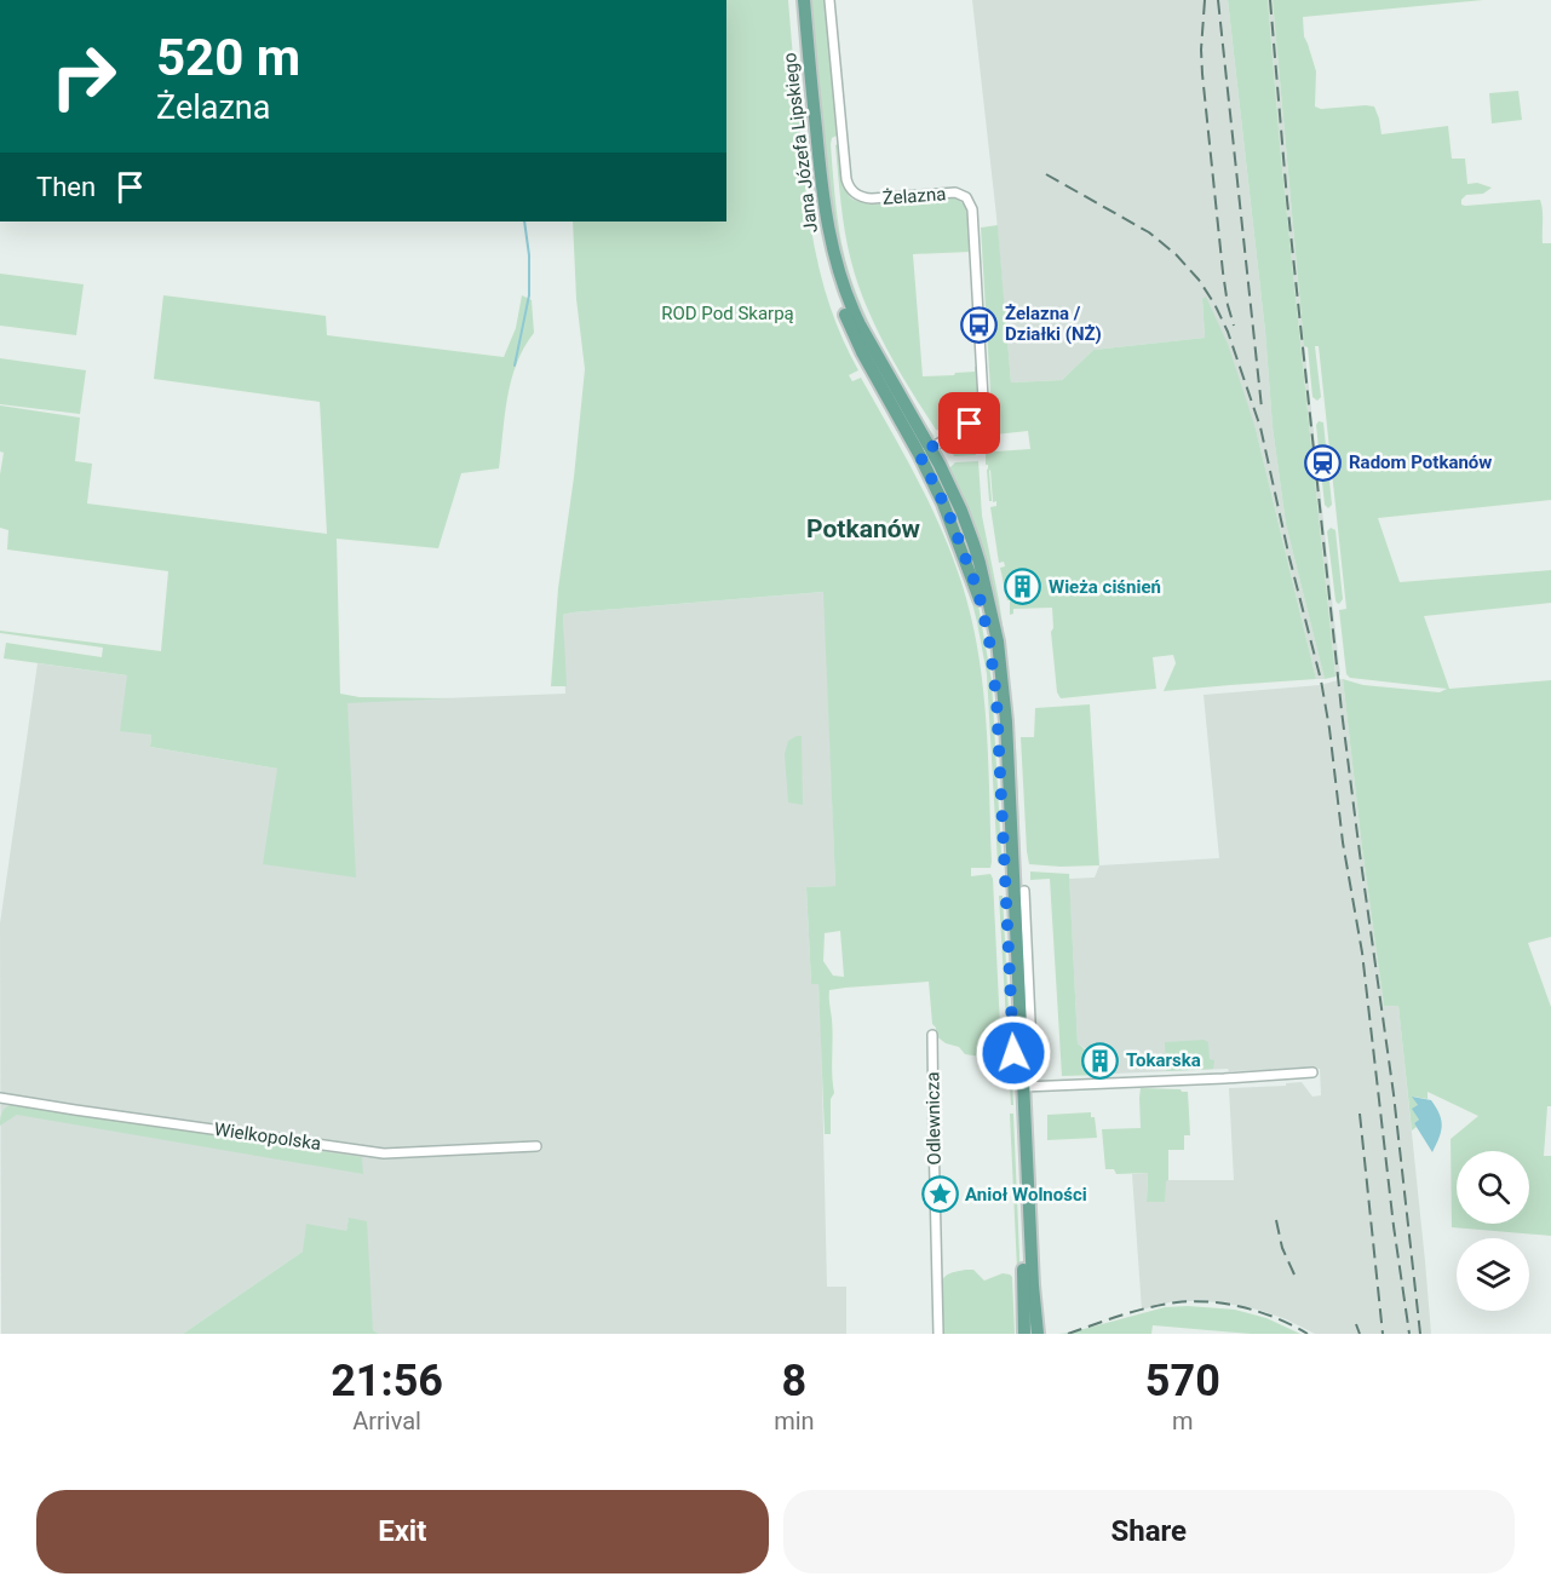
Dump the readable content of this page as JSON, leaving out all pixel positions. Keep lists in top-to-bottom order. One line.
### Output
{"streets":{"main road":["Jana Józefa Lipskiego"],"street":["Żelazna","Odlewnicza","Wielkopolska"]},"crossings":[["Jana Józefa Lipskiego","Żelazna"]],"districts":["Potkanów"],"parks":["ROD Pod Skarpą"],"places":{"bus stop":["Żelazna / Działki (NŻ)"],"station":["Radom Potkanów"],"building":["Wieża ciśnień","Tokarska"],"place":["Anioł Wolności"]},"page":{"turn":["520 m","Żelazna"],"then":"Then","eta":["21:56","Arrival","8","min","570","m"],"buttons":["Exit","Share"]}}
